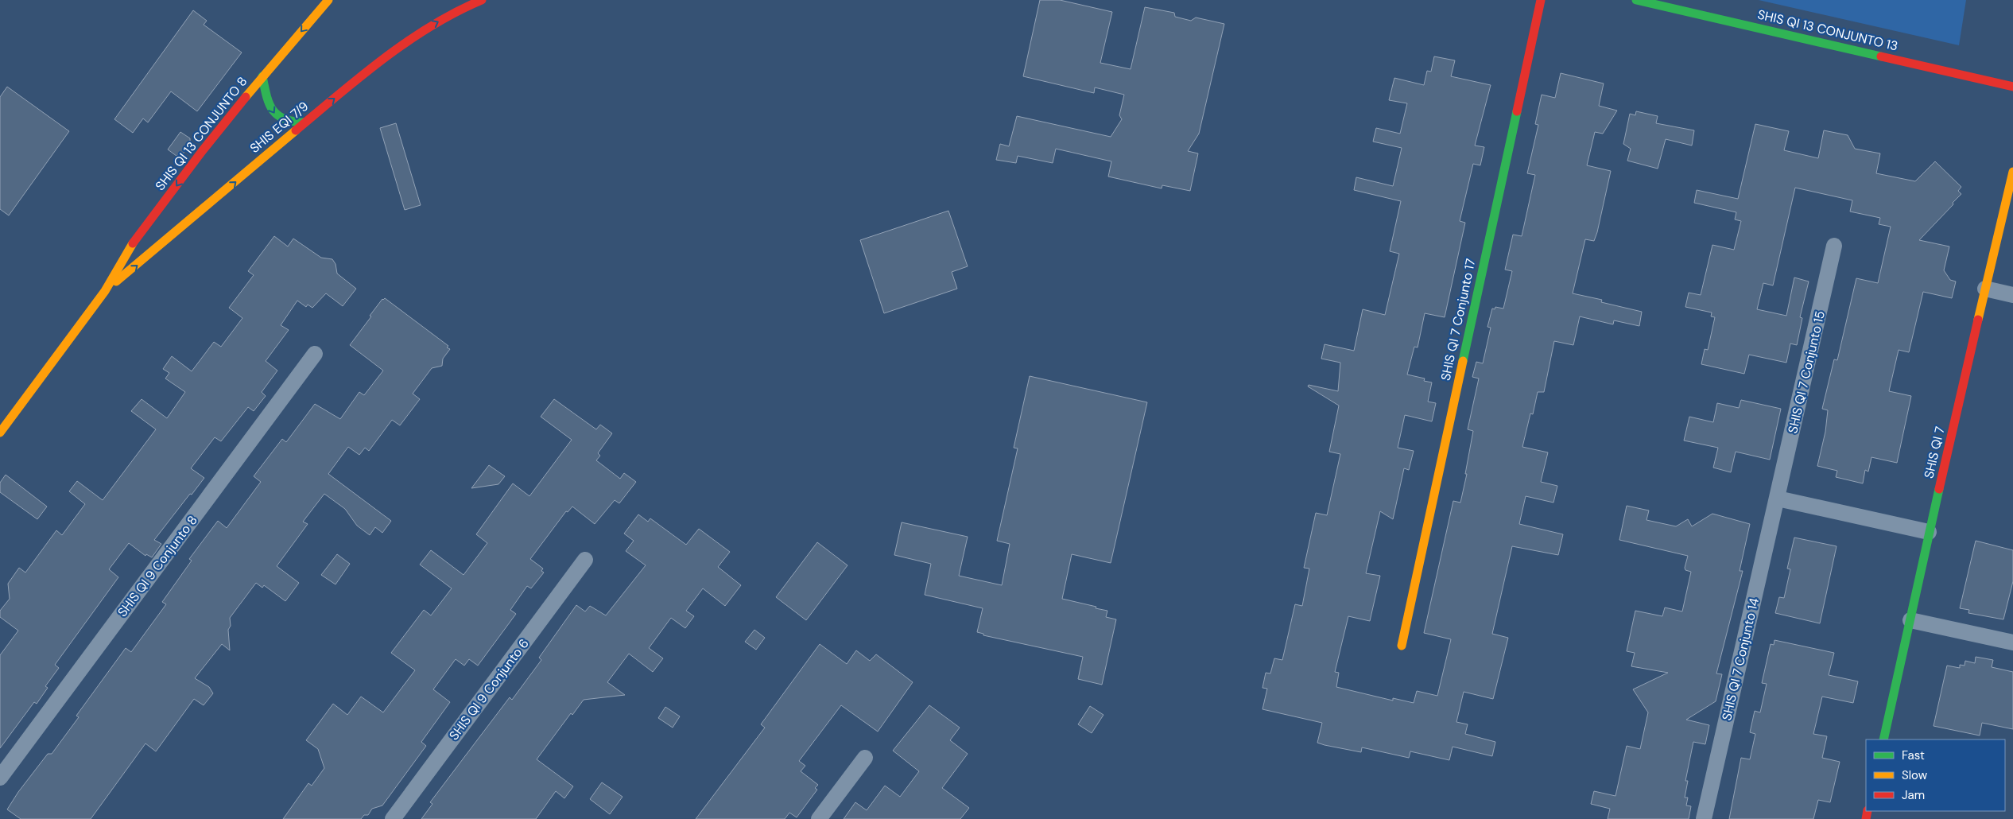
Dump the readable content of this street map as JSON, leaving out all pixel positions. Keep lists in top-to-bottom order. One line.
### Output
{"streets":{"street":["SHIS QI 13 CONJUNTO 13","SHIS EQI 7/9","SHIS QI 13 CONJUNTO 8","SHIS QI 7 Conjunto 17","SHIS QI 7 Conjunto 15","SHIS QI 7","SHIS QI 9 Conjunto 8","SHIS QI 7 Conjunto 14","SHIS QI 9 Conjunto 6"]},"crossings":[["SHIS EQI 7/9","SHIS QI 13 CONJUNTO 8"],["SHIS QI 7 Conjunto 15","SHIS QI 7 Conjunto 14"]],"one_way":["SHIS EQI 7/9","SHIS QI 13 CONJUNTO 8"],"legend":["Fast","Slow","Jam"]}
